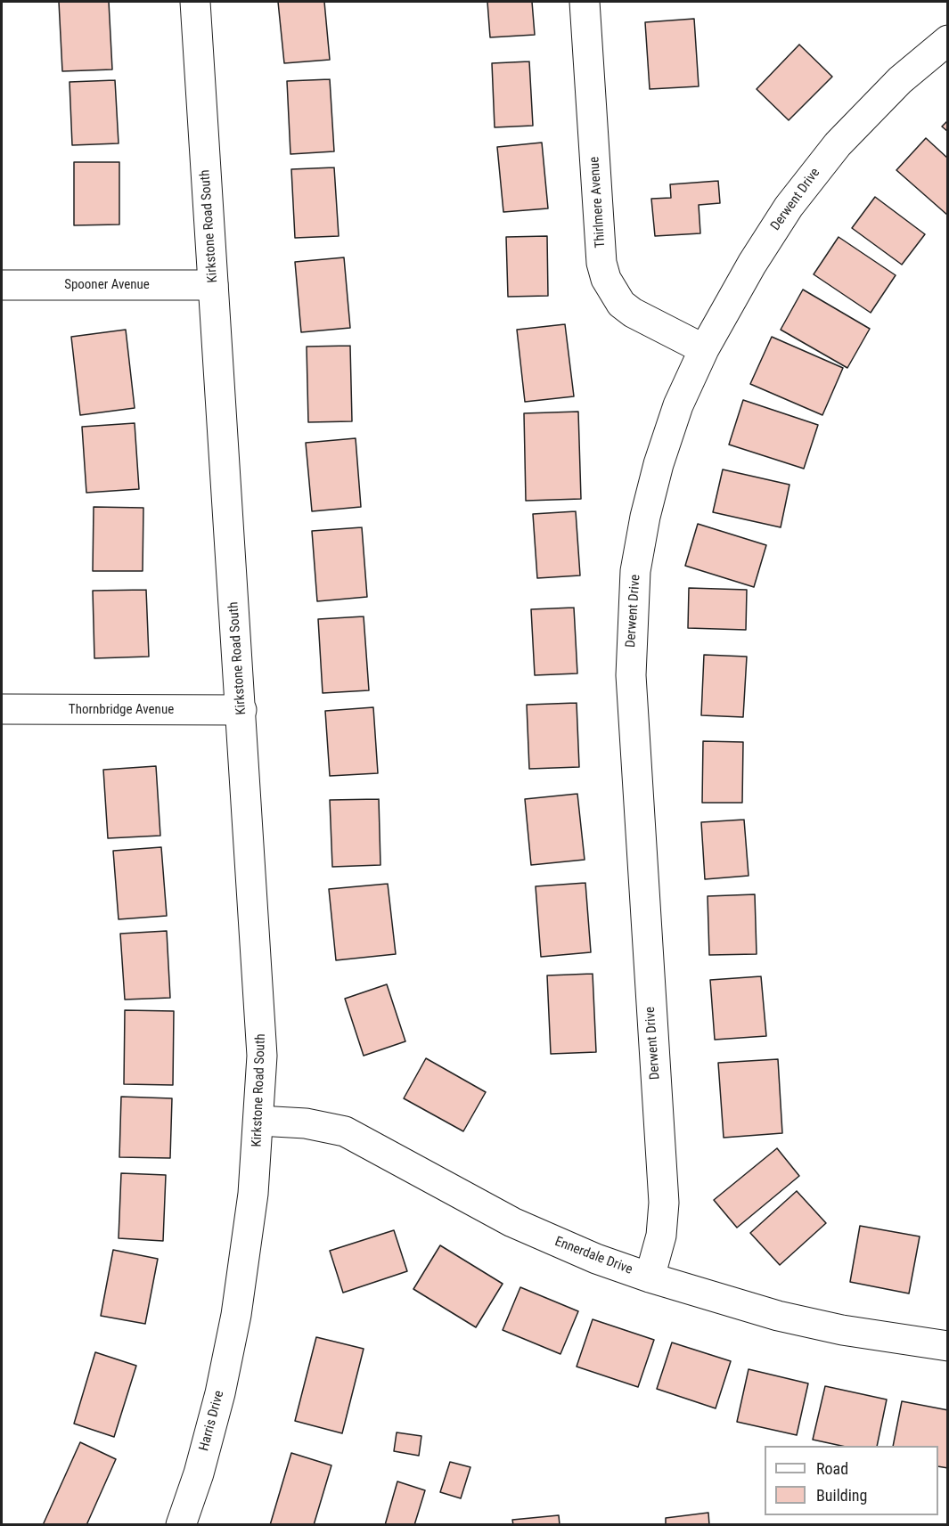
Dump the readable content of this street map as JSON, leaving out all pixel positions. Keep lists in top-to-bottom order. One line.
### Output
{"streets":{"street":["Derwent Drive","Thirlmere Avenue","Kirkstone Road South","Spooner Avenue","Thornbridge Avenue","Ennerdale Drive","Harris Drive"]},"crossings":[["Derwent Drive","Thirlmere Avenue"],["Derwent Drive","Ennerdale Drive"],["Kirkstone Road South","Spooner Avenue"],["Kirkstone Road South","Thornbridge Avenue"],["Kirkstone Road South","Ennerdale Drive"],["Kirkstone Road South","Harris Drive"]],"legend":["Road","Building"]}
